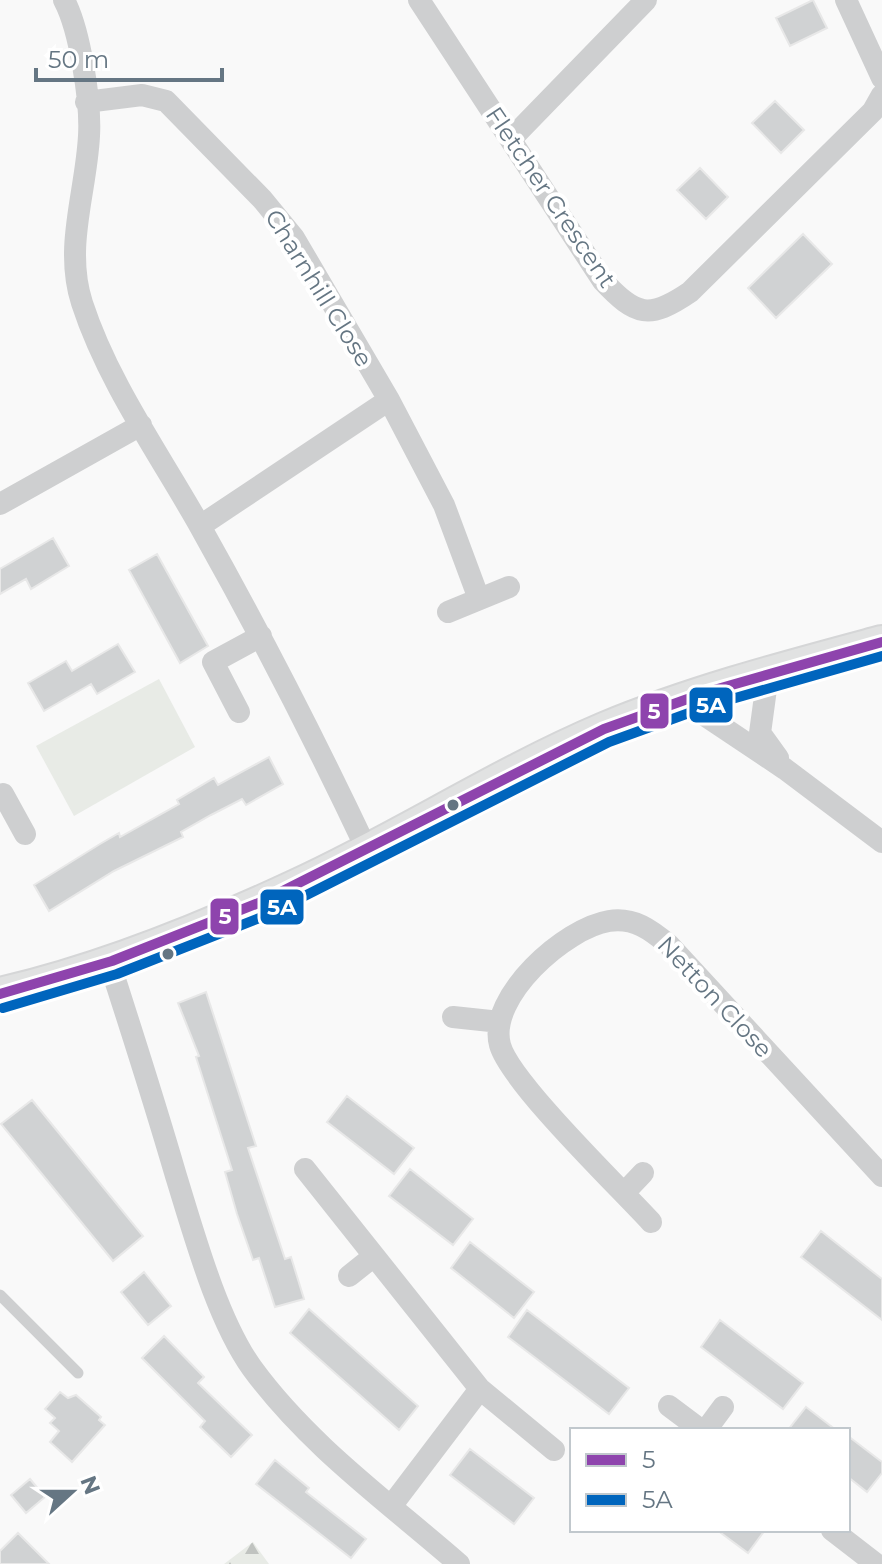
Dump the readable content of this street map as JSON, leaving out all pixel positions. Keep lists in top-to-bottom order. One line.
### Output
{"streets":{"street":["Fletcher Crescent","Charnhill Close","Netton Close"]},"lines":["transit line 5","transit line 5A"],"legend":["5","5A"],"scale_bar":"50 m","north":"right"}
